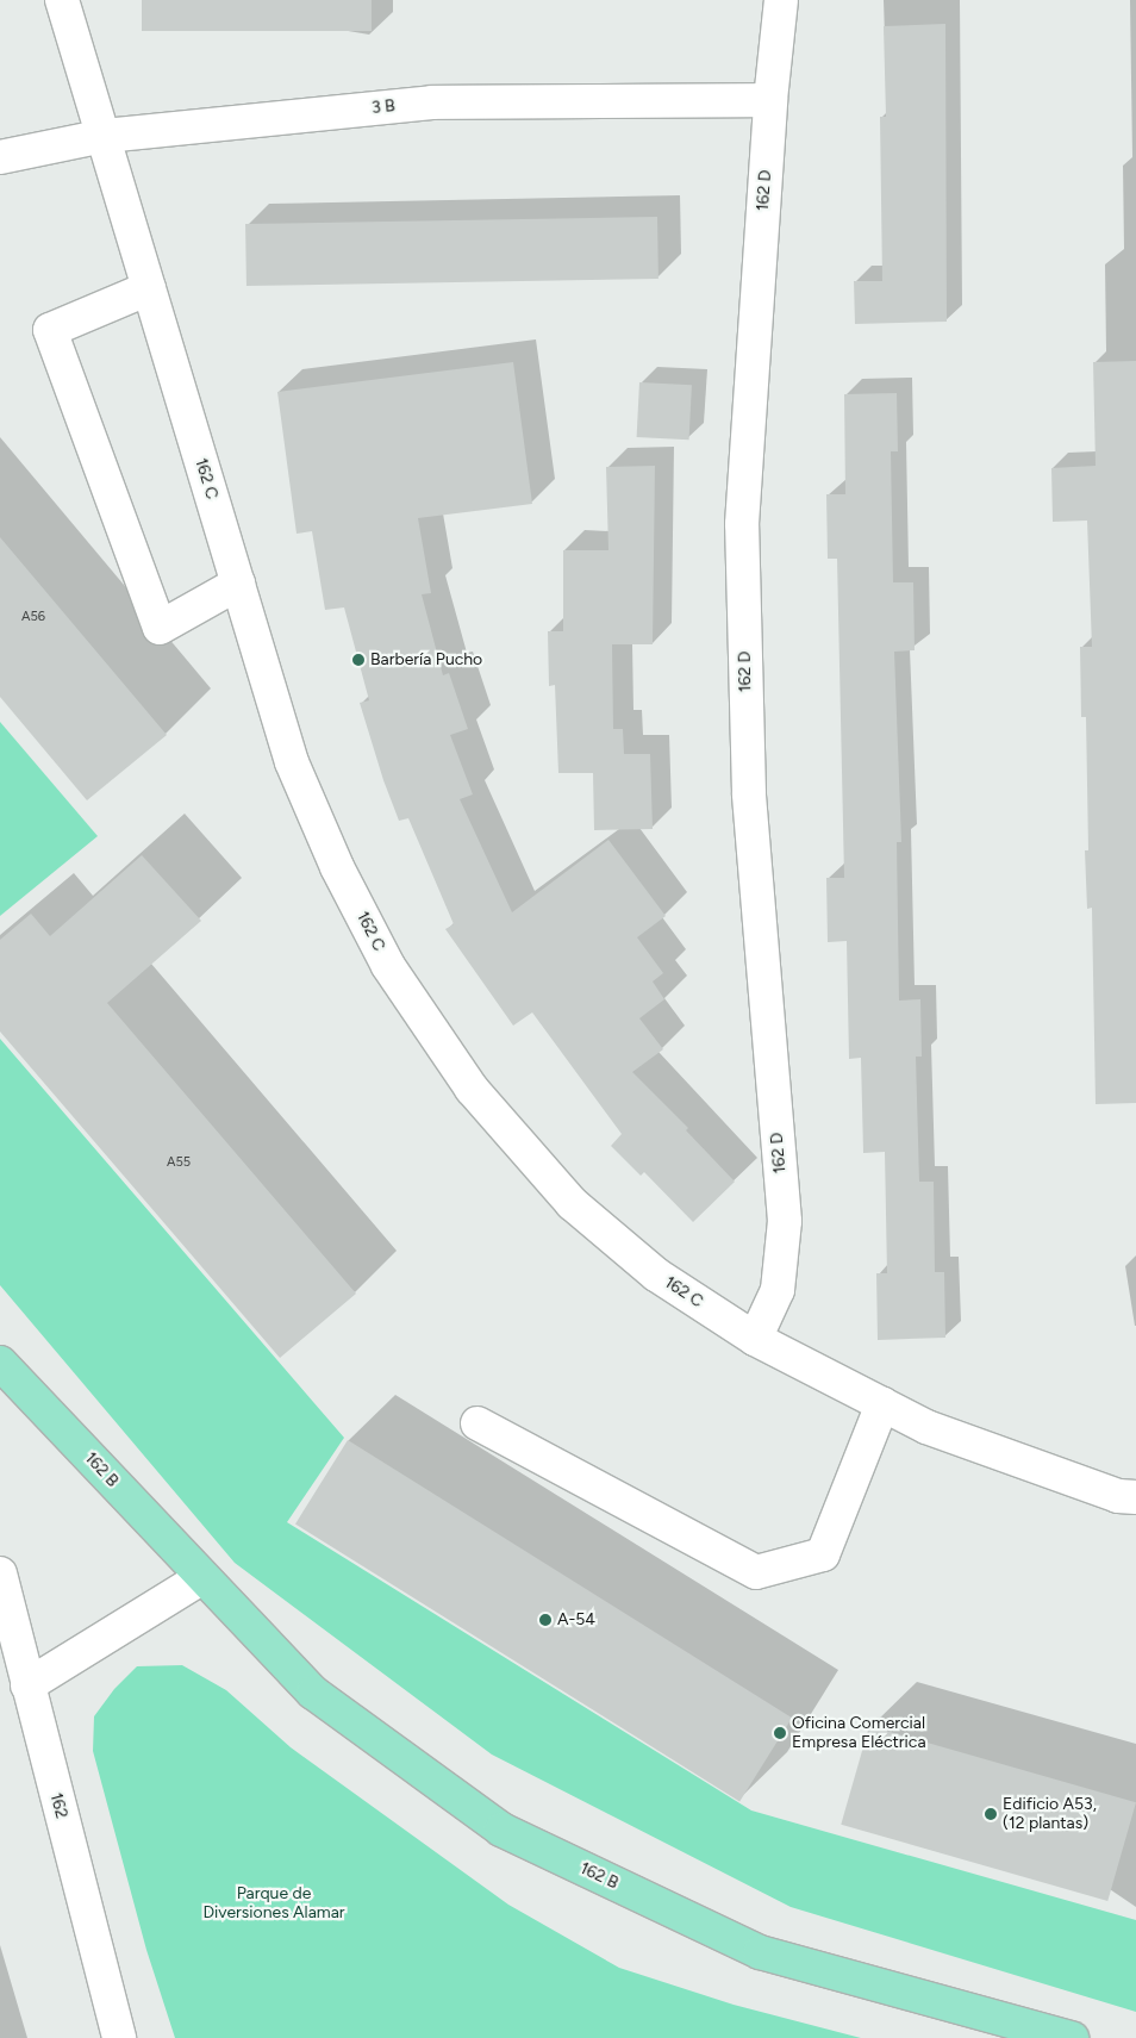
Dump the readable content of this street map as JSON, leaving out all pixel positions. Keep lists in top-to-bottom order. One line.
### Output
{"streets":{"main road":["162 B"],"street":["3 B","162 D","162 C","162"]},"crossings":[["3 B","162 D"],["3 B","162 C"],["162 D","162 C"]],"parks":["Parque de Diversiones Alamar"],"places":["Barbería Pucho","A-54","Oficina Comercial Empresa Eléctrica","Edificio A53, (12 plantas)"],"house_numbers":["A56","A55"]}
